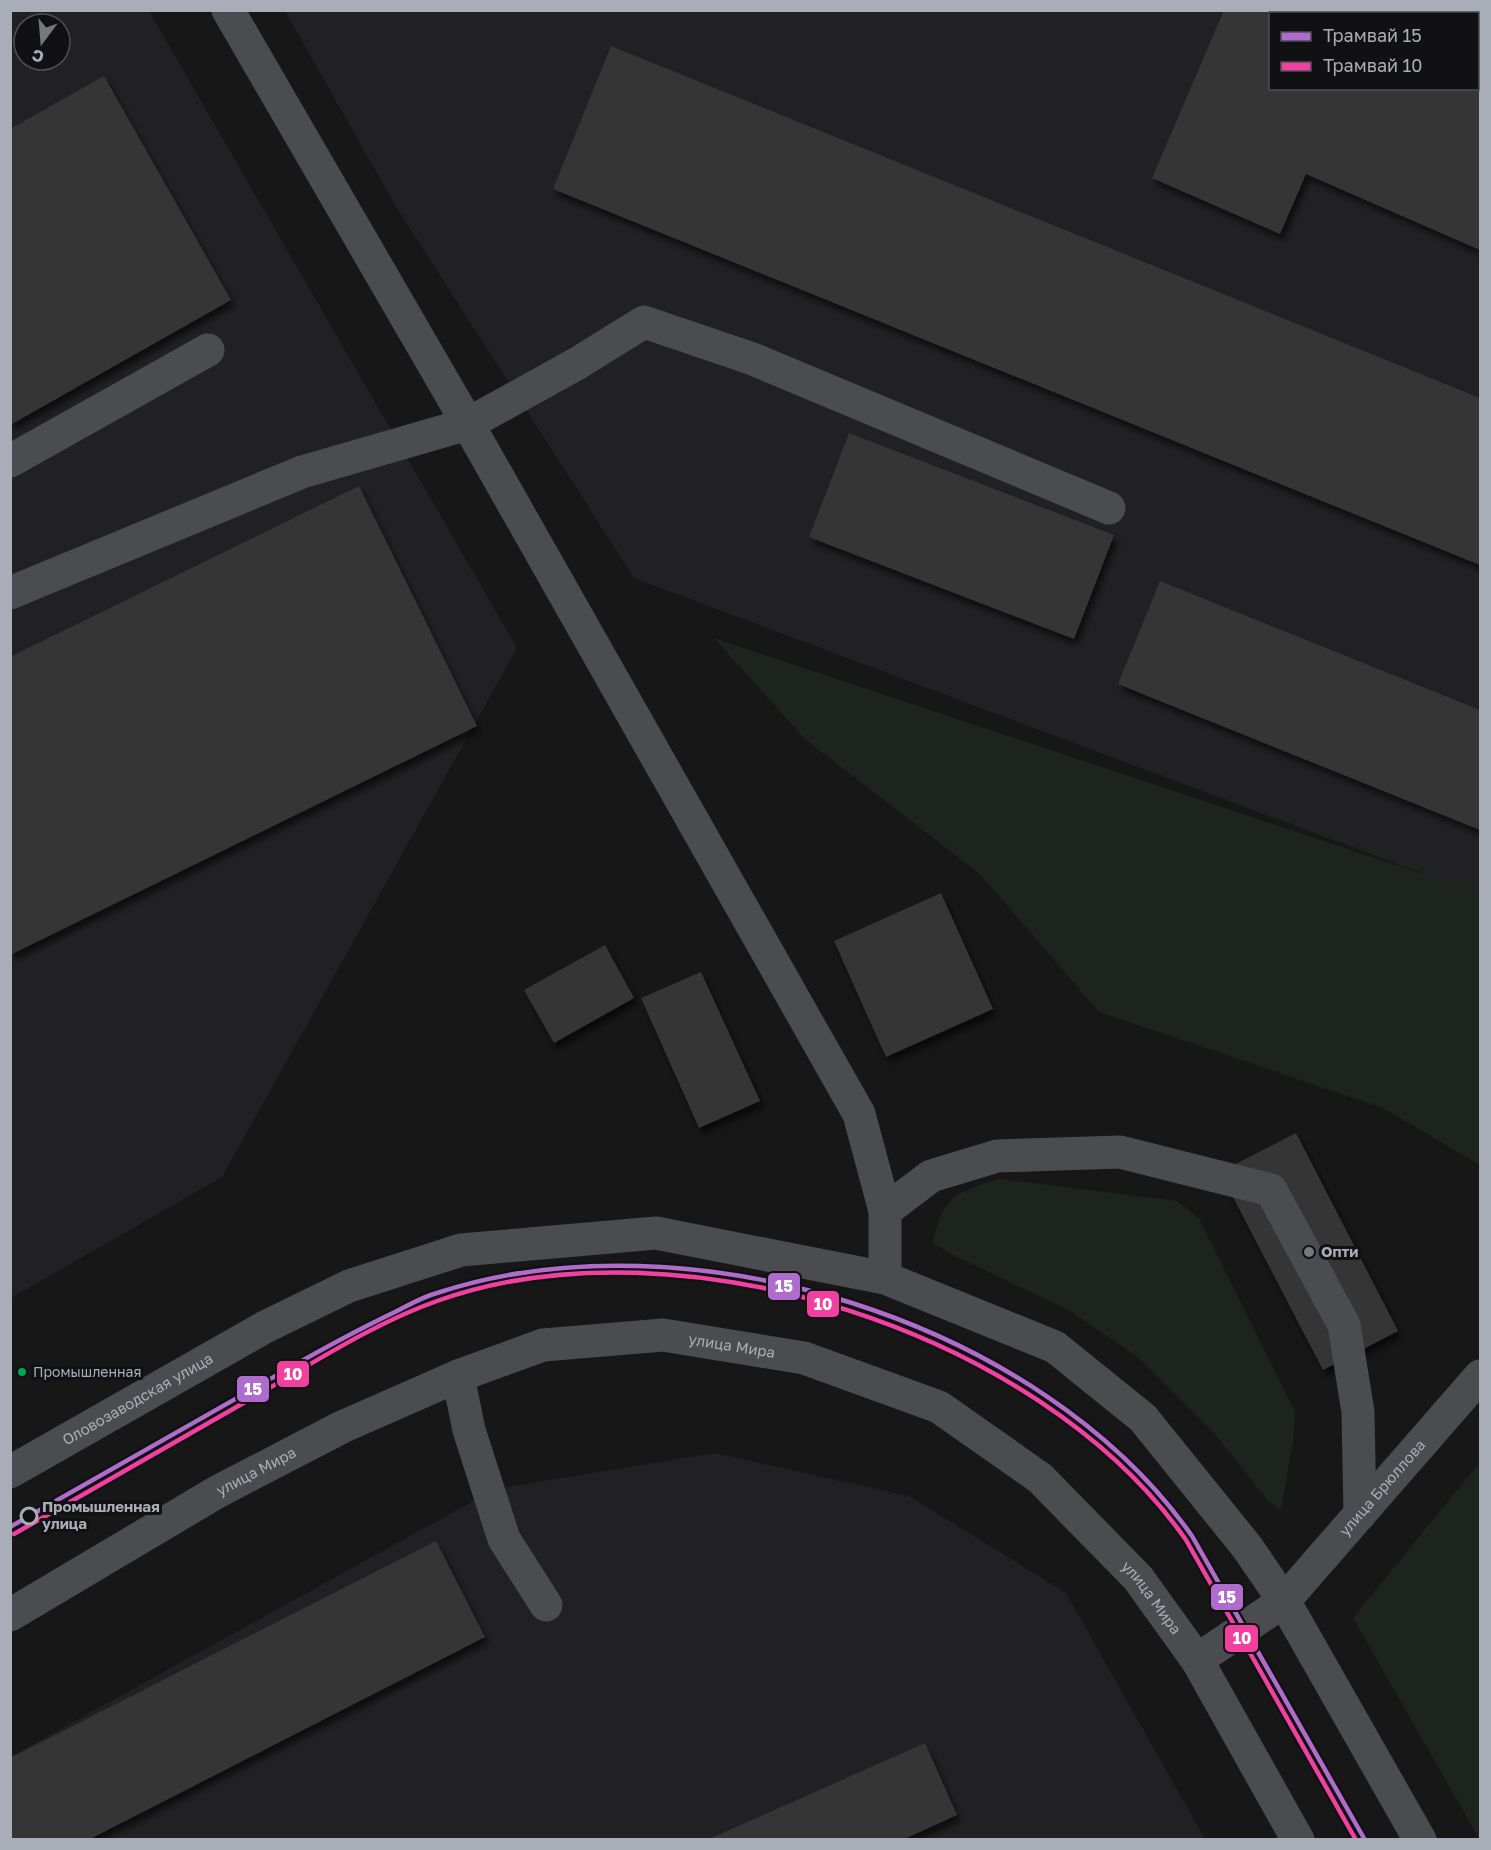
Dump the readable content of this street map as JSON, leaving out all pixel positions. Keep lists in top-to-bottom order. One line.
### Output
{"streets":{"street":["улица Мира","Оловозаводская улица","улица Брюллова"]},"crossings":[["улица Мира","улица Брюллова"]],"places":["Опти","Промышленная","Промышленная улица"],"lines":["tram line 15","tram line 10"],"legend":["Трамвай 15","Трамвай 10"],"north":"bottom"}
